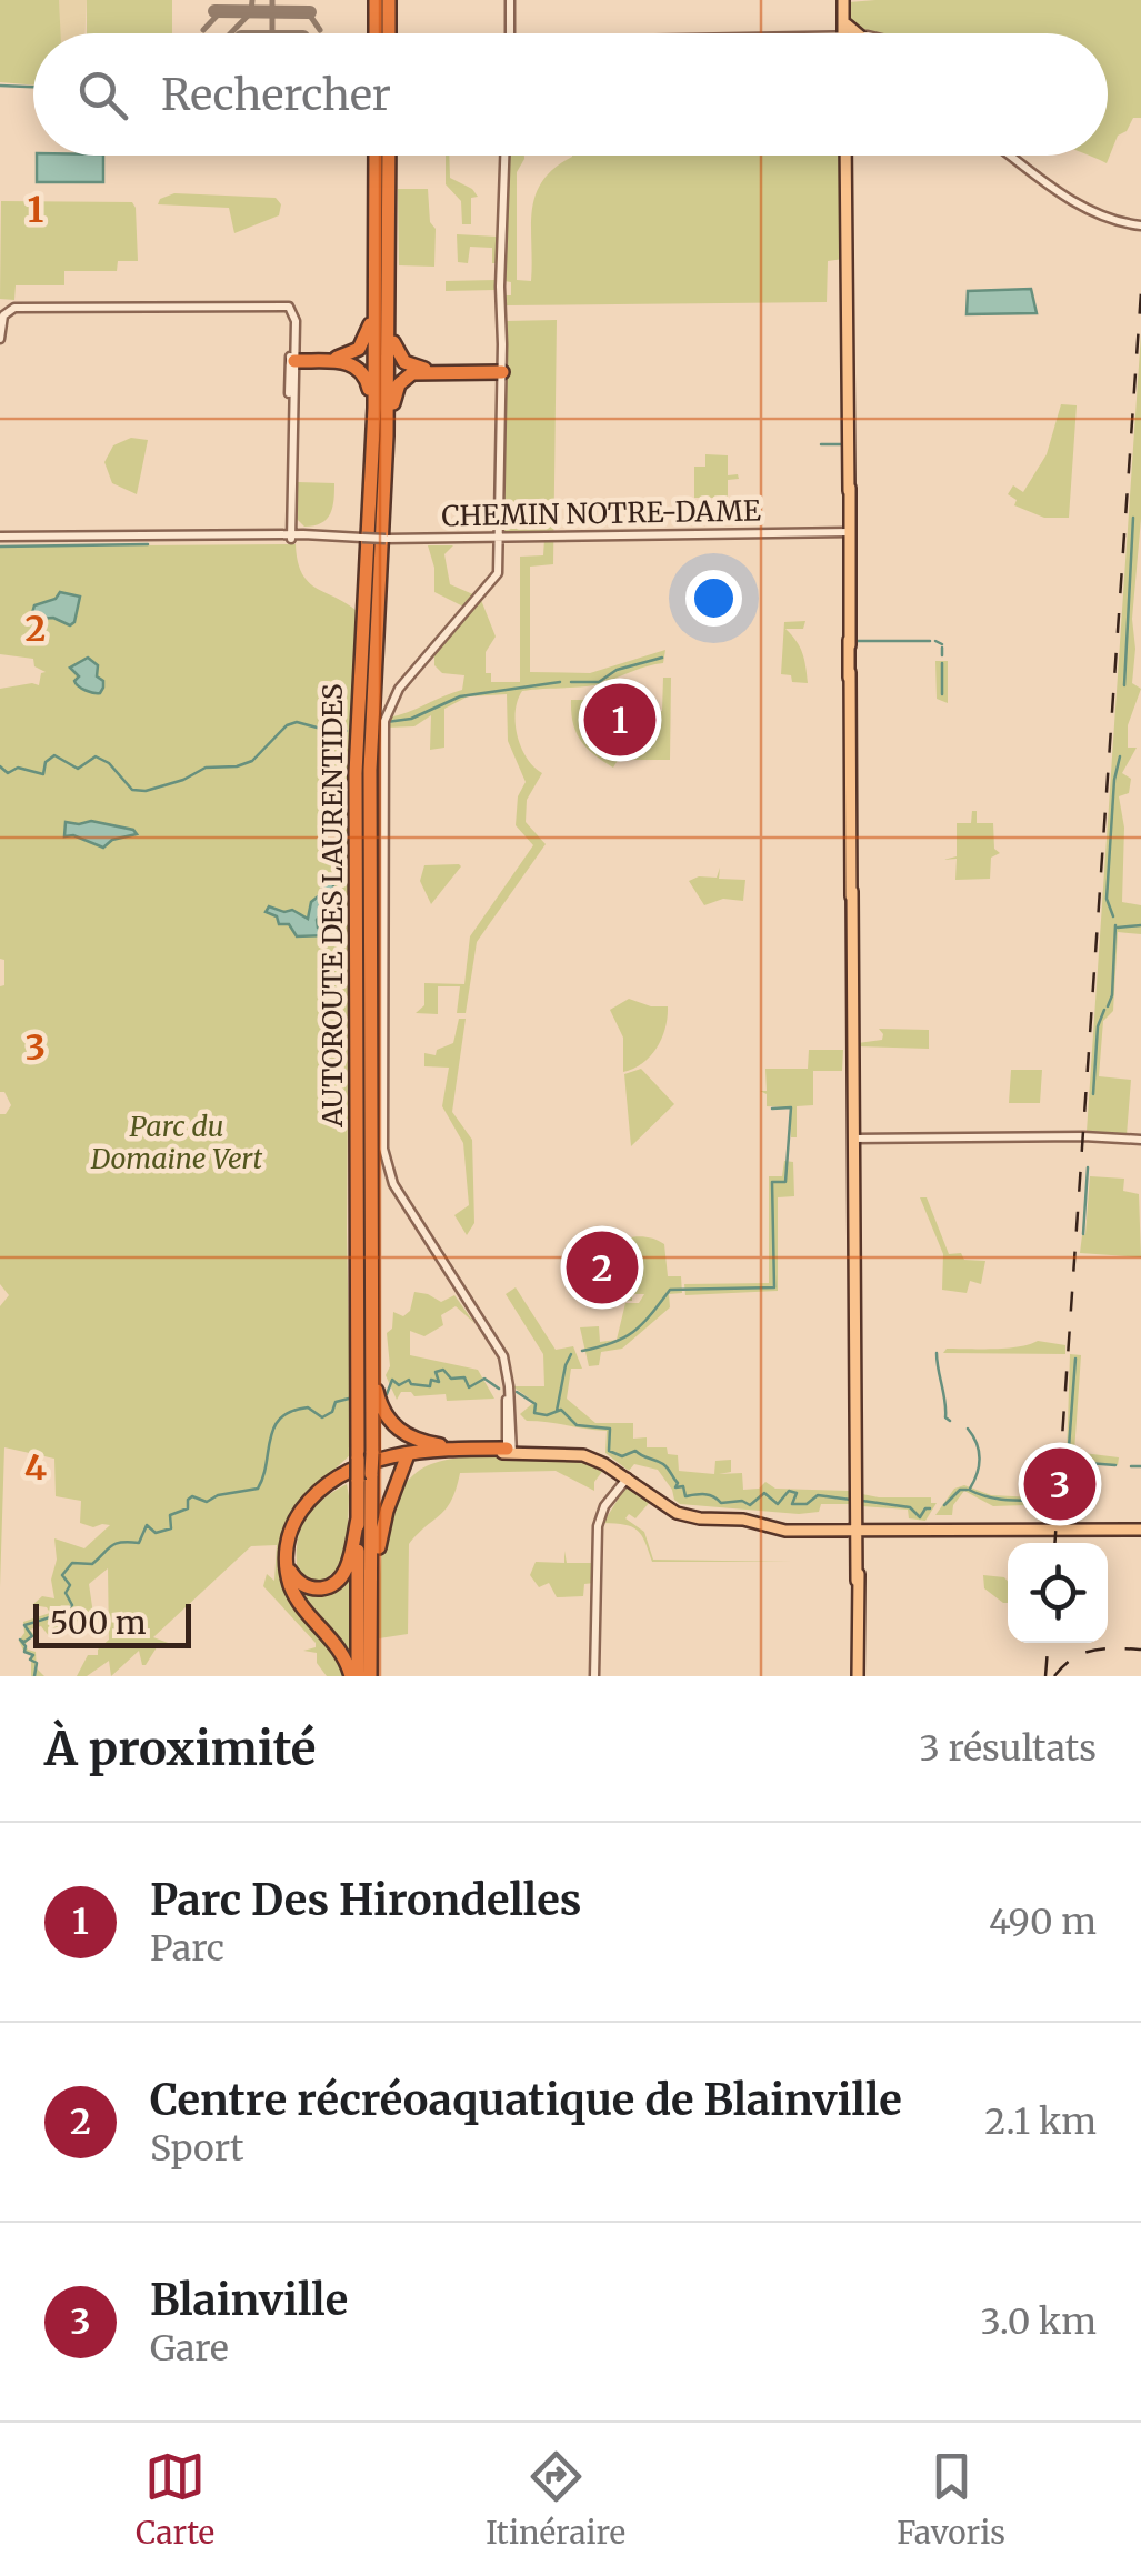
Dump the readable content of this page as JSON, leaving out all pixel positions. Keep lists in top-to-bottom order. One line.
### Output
{"streets":{"highway":["AUTOROUTE DES LAURENTIDES"],"street":["CHEMIN NOTRE-DAME"]},"parks":["Parc du Domaine Vert"],"scale_bar":"500 m","page":{"search":"Rechercher","pins":["1","2","3"],"scale":"500 m","heading":["À proximité","3 résultats"],"list":[{"mark":"1","name":"Parc Des Hirondelles","note":"Parc","value":"490 m"},{"mark":"2","name":"Centre récréoaquatique de Blainville","note":"Sport","value":"2.1 km"},{"mark":"3","name":"Blainville","note":"Gare","value":"3.0 km"}],"nav":["Carte","Itinéraire","Favoris"]},"grid":{"rows":["1","2","3","4"]}}
